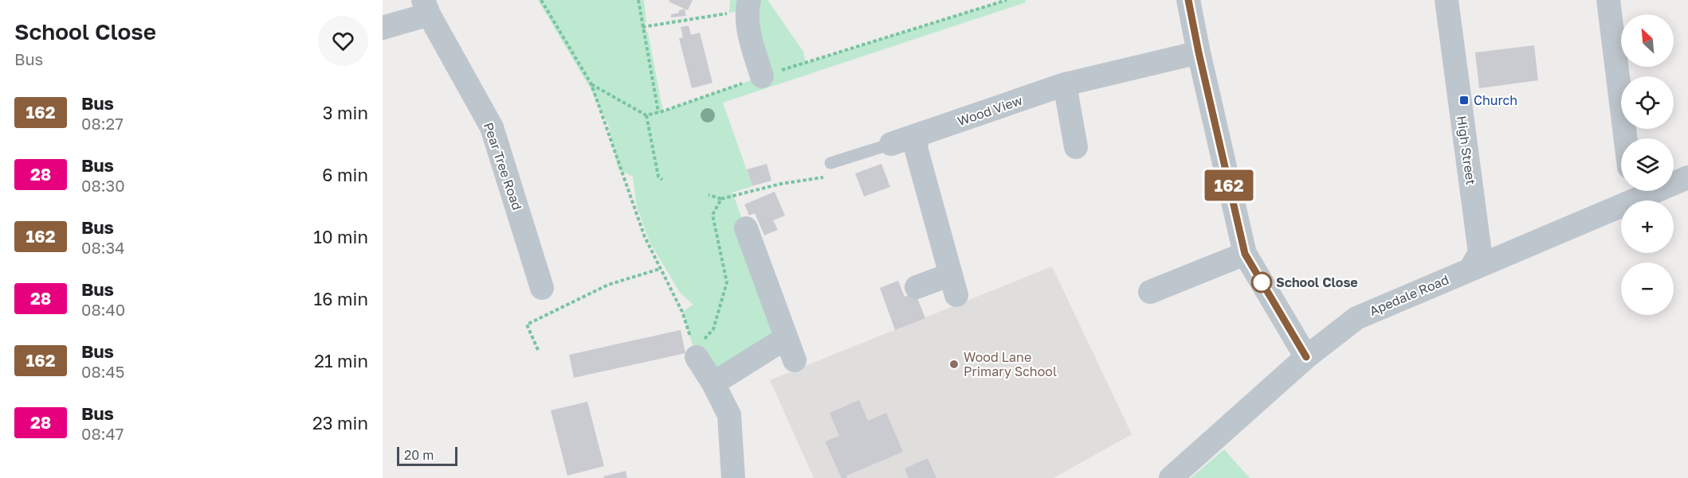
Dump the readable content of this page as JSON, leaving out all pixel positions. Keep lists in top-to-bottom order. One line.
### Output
{"streets":{"street":["Wood View","High Street","Pear Tree Road","Apedale Road"]},"crossings":[["High Street","Apedale Road"]],"places":{"transit":["Church"],"other":["School Close","Wood Lane Primary School"]},"lines":["bus line 162"],"scale_bar":"20 m","north":"top left","page":{"heading":["School Close","Bus"],"on_map":"162","map_buttons":["+","−"],"list":[{"mark":"162","name":"Bus","note":"08:27","value":"3 min"},{"mark":"28","name":"Bus","note":"08:30","value":"6 min"},{"mark":"162","name":"Bus","note":"08:34","value":"10 min"},{"mark":"28","name":"Bus","note":"08:40","value":"16 min"},{"mark":"162","name":"Bus","note":"08:45","value":"21 min"},{"mark":"28","name":"Bus","note":"08:47","value":"23 min"}],"scale":"20 m"}}
